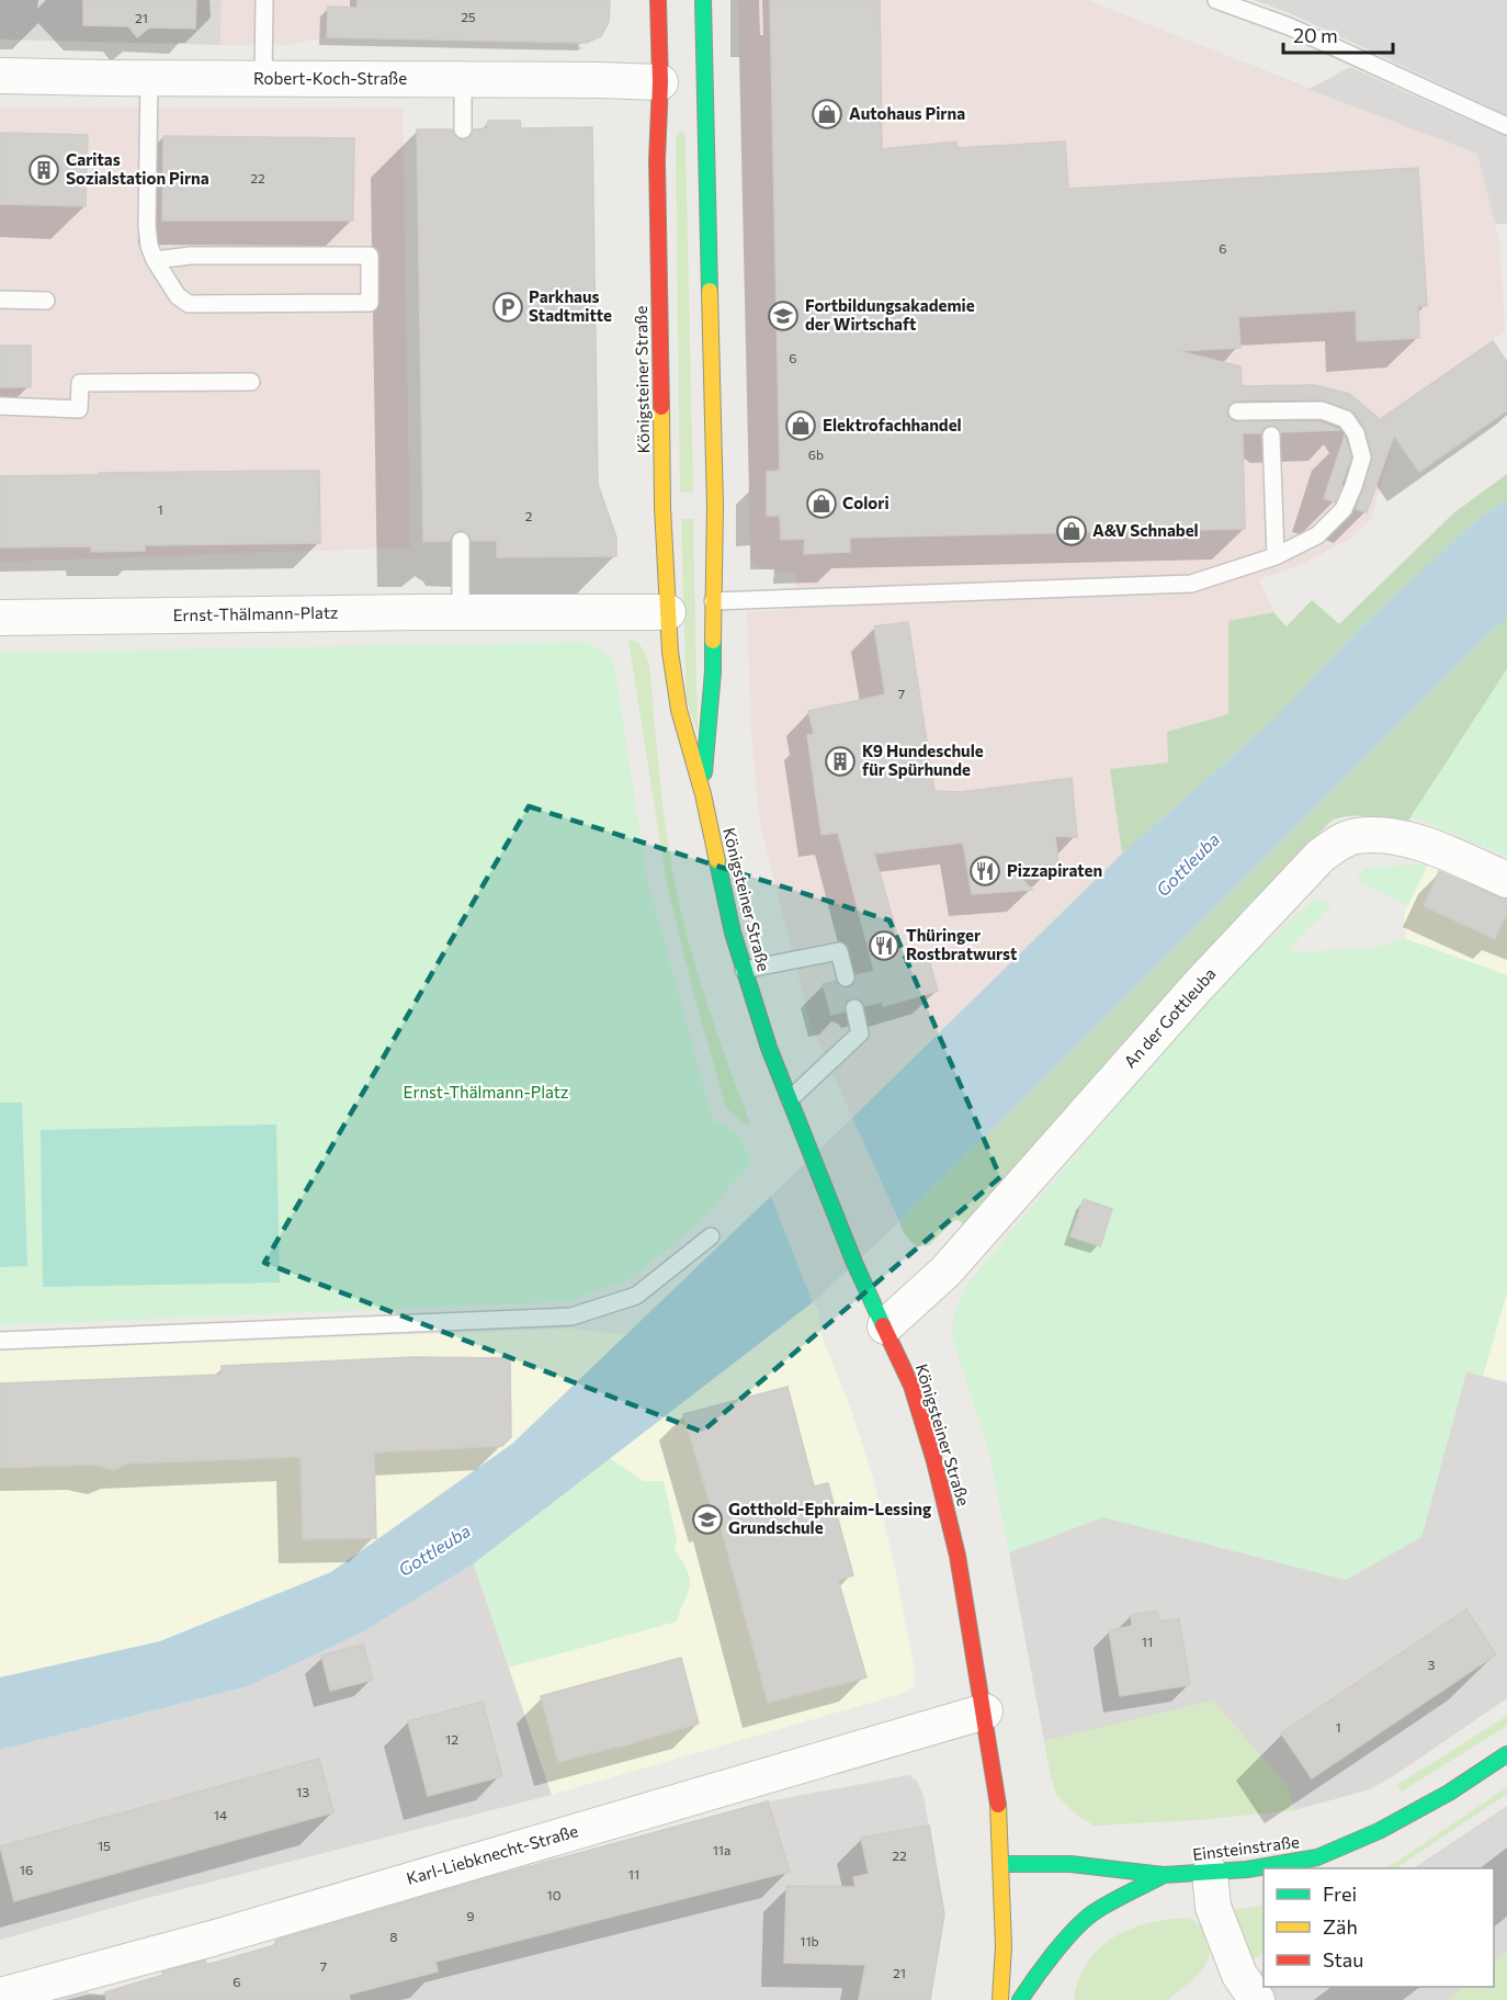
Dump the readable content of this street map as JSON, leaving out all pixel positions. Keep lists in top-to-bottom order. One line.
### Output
{"streets":{"main road":["Königsteiner Straße","Einsteinstraße"],"street":["Robert-Koch-Straße","Ernst-Thälmann-Platz","An der Gottleuba","Karl-Liebknecht-Straße"]},"crossings":[["Robert-Koch-Straße","Königsteiner Straße"],["Königsteiner Straße","Ernst-Thälmann-Platz"],["Königsteiner Straße","An der Gottleuba"],["Königsteiner Straße","Einsteinstraße"],["Königsteiner Straße","Karl-Liebknecht-Straße"]],"water":["Gottleuba"],"parks":["Ernst-Thälmann-Platz"],"places":{"shop":["Autohaus Pirna","Elektrofachhandel","Colori","A&V Schnabel"],"building":["Caritas Sozialstation Pirna","K9 Hundeschule für Spürhunde"],"parking":["Parkhaus Stadtmitte"],"school or university":["Fortbildungsakademie der Wirtschaft","Gotthold-Ephraim-Lessing Grundschule"],"restaurant":["Pizzapiraten","Thüringer Rostbratwurst"]},"house_numbers":["25","21","22","6","6","6b","1","2","7","11","3","1","12","13","14","15","11a","22","16","11","10","9","8","11b","7","21","6"],"legend":["Frei","Zäh","Stau"],"scale_bar":"20 m"}
